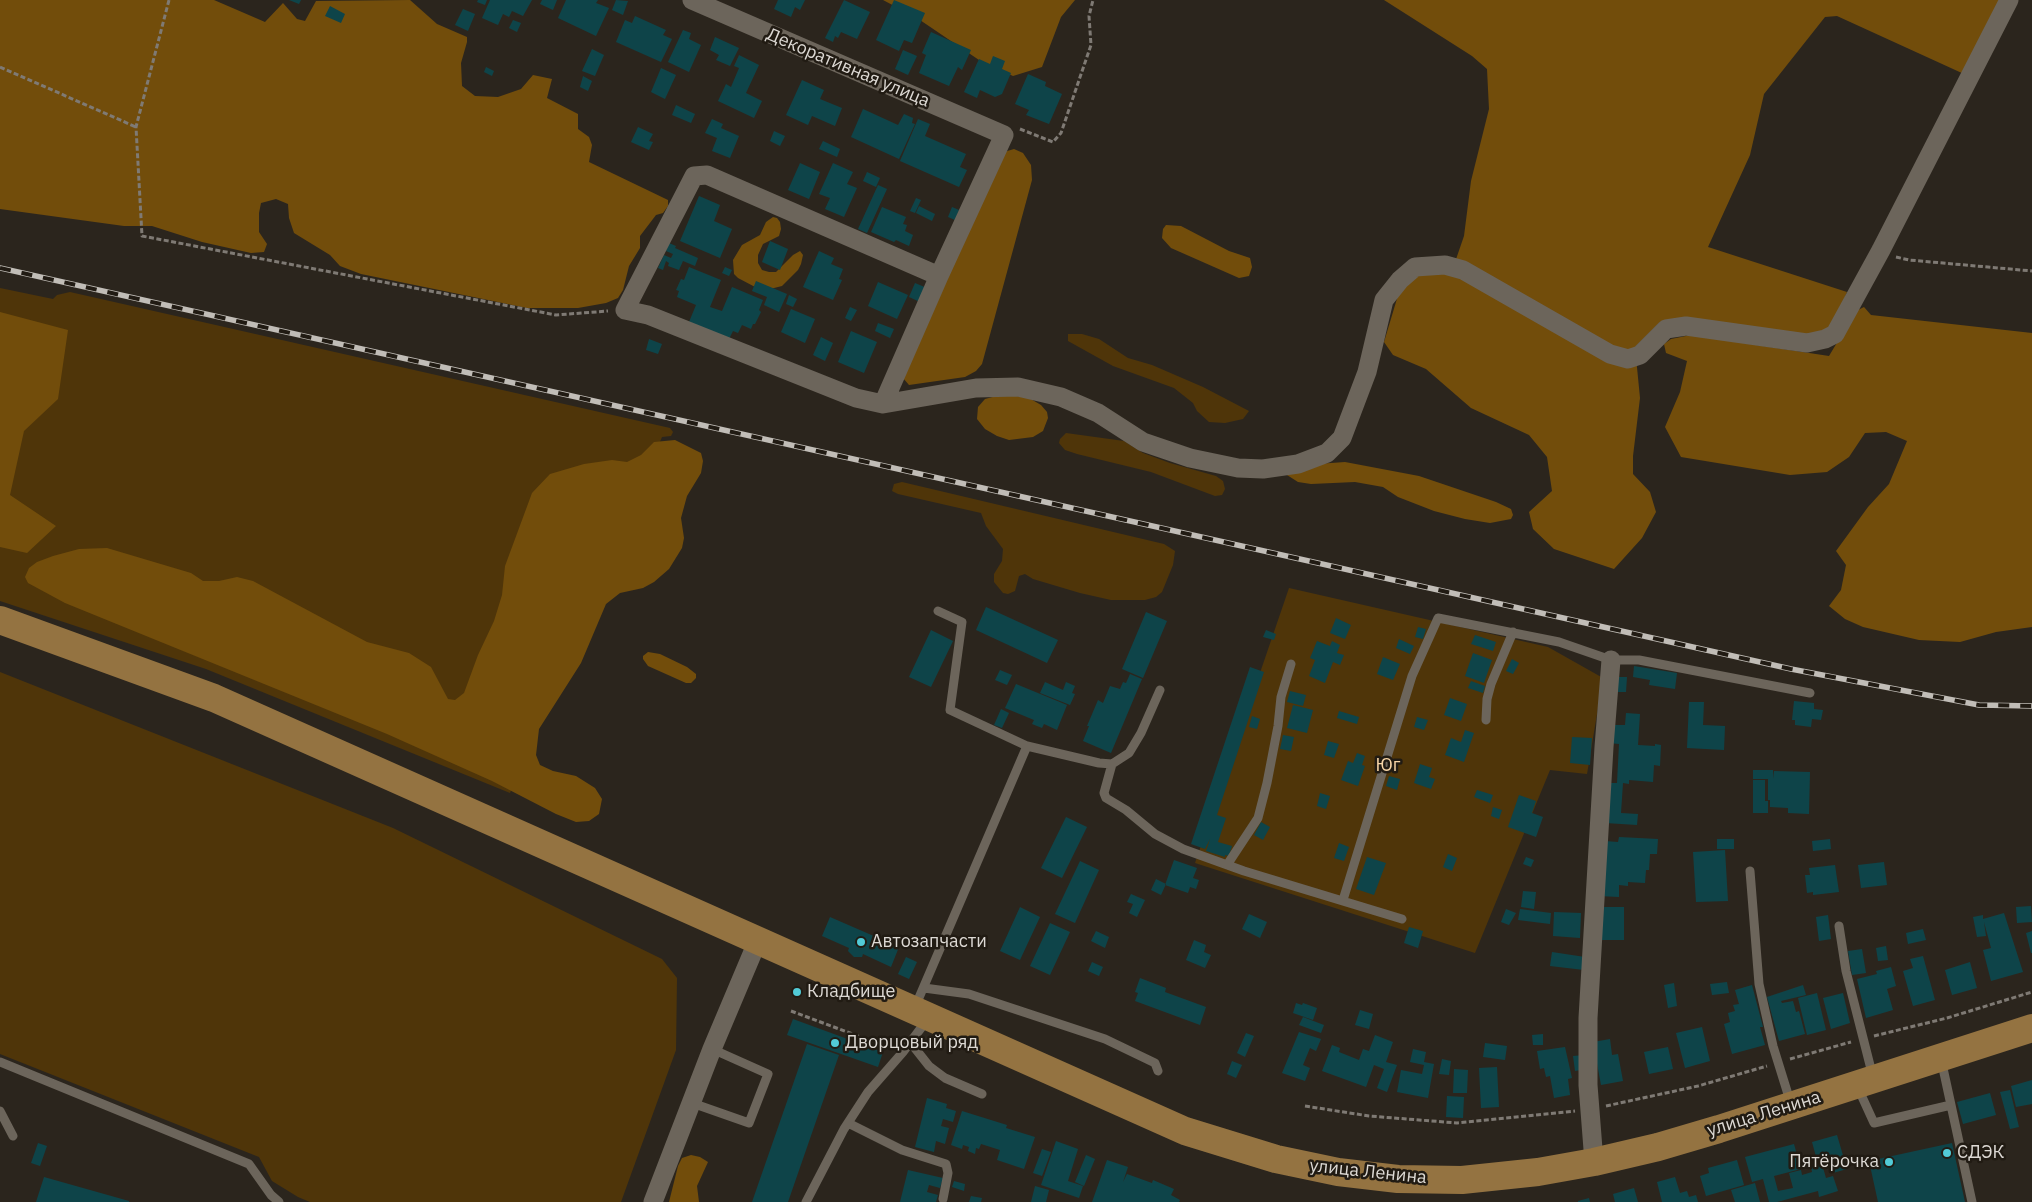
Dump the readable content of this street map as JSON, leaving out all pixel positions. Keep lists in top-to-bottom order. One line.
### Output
{"streets":{"main road":["улица Ленина"],"street":["Декоративная улица"]},"parks":["Юг"],"places":["Автозапчасти","Кладбище","Дворцовый ряд","СДЭК","Пятёрочка"]}
